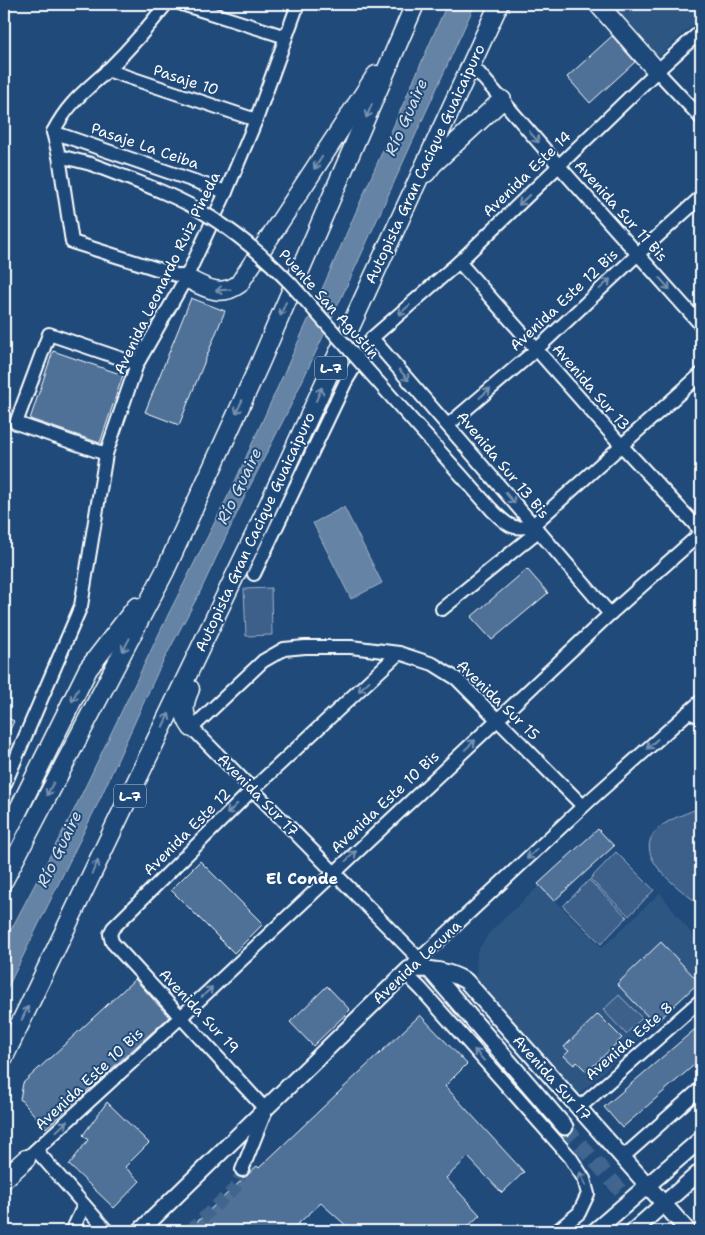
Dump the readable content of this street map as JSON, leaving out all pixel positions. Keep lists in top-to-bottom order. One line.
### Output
{"streets":{"highway":["Autopista Gran Cacique Guaicaipuro","L-7"],"main road":["Avenida Sur 17","Avenida Lecuna"],"street":["Pasaje 10","Pasaje La Ceiba","Avenida Este 14","Avenida Sur 11 Bis","Avenida Leonardo Ruiz Pineda","Avenida Este 12 Bis","Puente San Agustín","Avenida Sur 13","Avenida Sur 13 Bis","Avenida Sur 15","Avenida Este 10 Bis","Avenida Este 12","Avenida Sur 19","Avenida Este 8"]},"crossings":[["Pasaje 10","Avenida Leonardo Ruiz Pineda"],["Pasaje La Ceiba","Avenida Leonardo Ruiz Pineda"],["Avenida Este 14","Avenida Sur 11 Bis"],["Avenida Este 14","Avenida Sur 13"],["Avenida Este 14","Avenida Sur 13 Bis"],["Avenida Sur 11 Bis","Avenida Este 12 Bis"],["Avenida Este 12 Bis","Avenida Sur 13"],["Avenida Este 12 Bis","Avenida Sur 13 Bis"],["Puente San Agustín","Avenida Sur 13 Bis"],["Avenida Sur 13","Avenida Este 10 Bis"],["Avenida Sur 13 Bis","Avenida Este 10 Bis"],["Avenida Sur 15","Avenida Sur 17"],["Avenida Sur 15","Avenida Este 10 Bis"],["Avenida Sur 15","Avenida Este 12"],["Avenida Sur 15","Avenida Lecuna"],["Avenida Sur 17","Avenida Este 10 Bis"],["Avenida Sur 17","Avenida Este 12"],["Avenida Sur 17","Avenida Lecuna"],["Avenida Sur 17","Avenida Este 8"],["Avenida Este 10 Bis","Avenida Sur 19"],["Avenida Este 12","Avenida Sur 19"],["Avenida Lecuna","Avenida Sur 19"]],"one_way":["Avenida Este 14","Avenida Sur 11 Bis","Avenida Este 12 Bis","Avenida Sur 13 Bis","Avenida Este 10 Bis","Avenida Este 12","Avenida Lecuna"],"districts":["El Conde"],"water":["Río Guaire"]}
